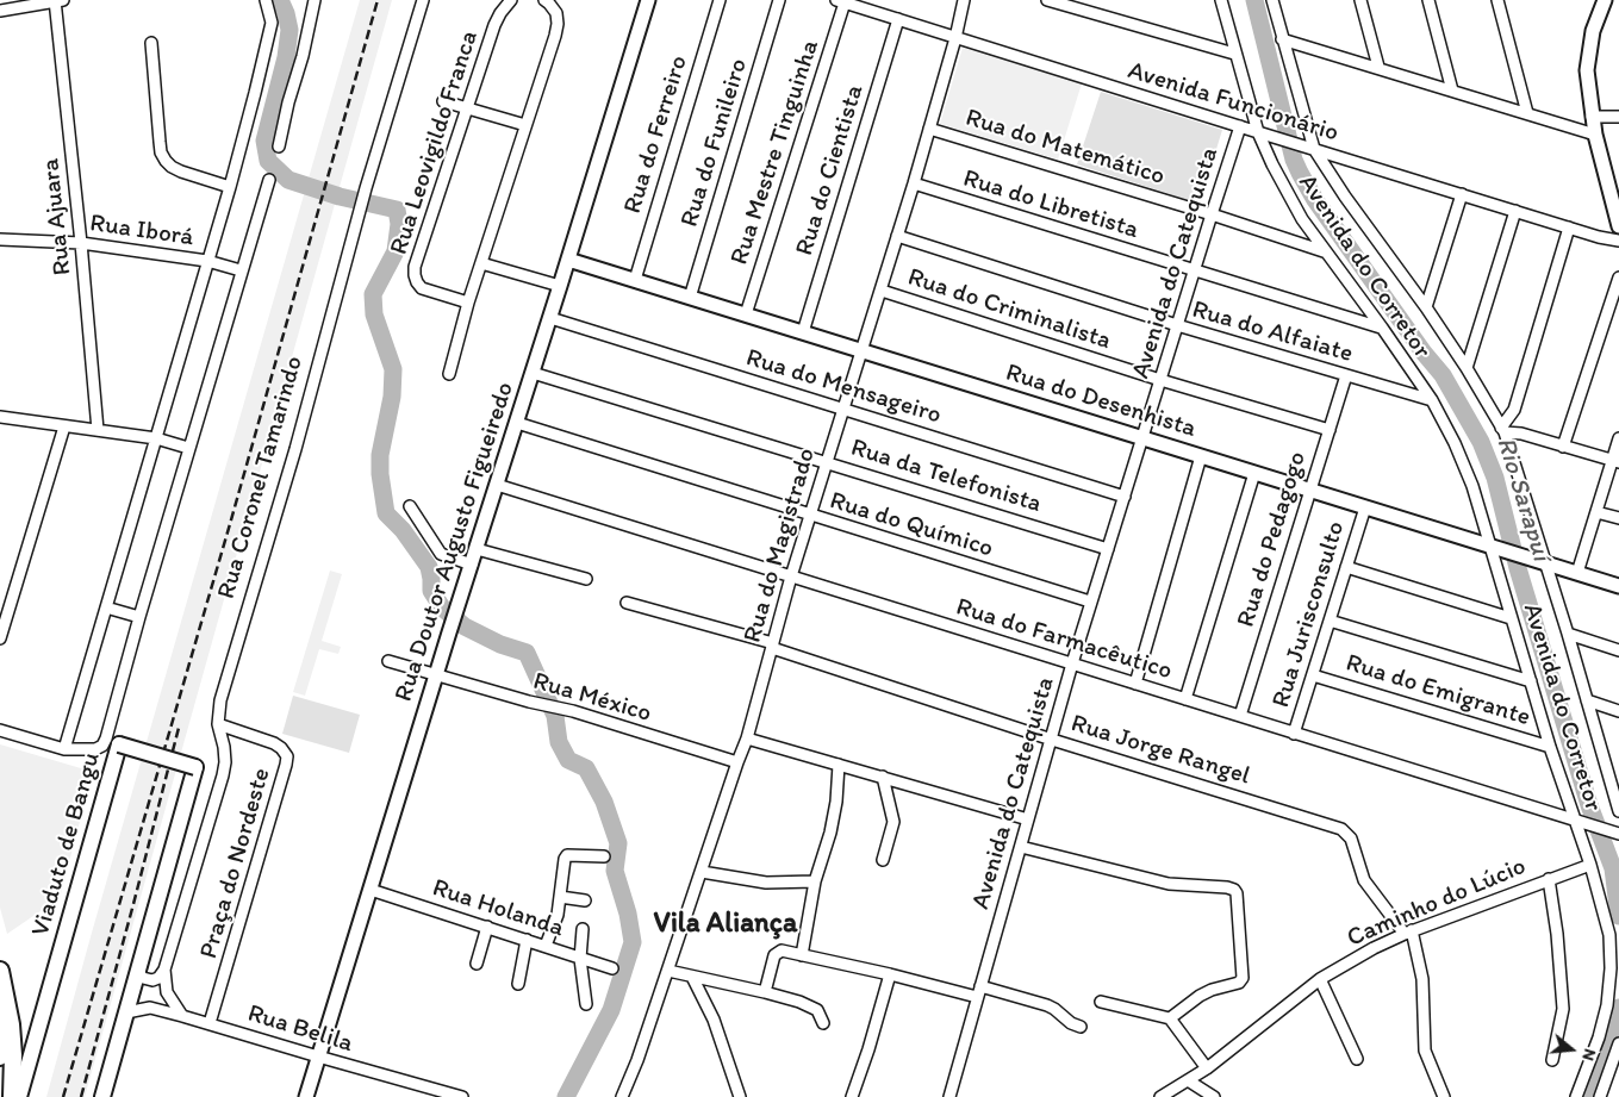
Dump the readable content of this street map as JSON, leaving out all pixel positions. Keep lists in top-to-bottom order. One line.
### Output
{"streets":{"main road":["Viaduto de Bangu"],"street":["Avenida Funcionário","Rua do Ferreiro","Rua Leovigildo Franca","Rua do Funileiro","Rua do Matemático","Rua Mestre Tinguinha","Rua do Cientista","Rua do Libretista","Rua Ajuara","Rua Iborá","Avenida do Catequista","Avenida do Corretor","Rua do Criminalista","Rua do Alfaiate","Rua do Mensageiro","Rua do Desenhista","Rua da Telefonista","Rua Coronel Tamarindo","Rua do Químico","Rua do Pedagogo","Rua Doutor Augusto Figueiredo","Rua do Magistrado","Rua Jurisconsulto","Rua do Farmacêutico","Rua do Emigrante","Rua México","Rua Jorge Rangel","Praça do Nordeste","Caminho do Lúcio","Rua Holanda","Rua Belila"]},"crossings":[["Avenida Funcionário","Rua Mestre Tinguinha"],["Avenida Funcionário","Rua do Cientista"],["Avenida Funcionário","Avenida do Catequista"],["Avenida Funcionário","Avenida do Corretor"],["Avenida Funcionário","Rua do Magistrado"],["Rua do Ferreiro","Rua do Desenhista"],["Rua do Funileiro","Rua do Desenhista"],["Rua do Matemático","Avenida do Catequista"],["Rua do Matemático","Avenida do Corretor"],["Rua do Matemático","Rua do Magistrado"],["Rua Mestre Tinguinha","Rua do Desenhista"],["Rua do Cientista","Rua do Desenhista"],["Rua do Libretista","Avenida do Catequista"],["Rua do Libretista","Avenida do Corretor"],["Rua do Libretista","Rua do Magistrado"],["Rua Ajuara","Rua Iborá"],["Avenida do Catequista","Rua do Criminalista"],["Avenida do Catequista","Rua do Alfaiate"],["Avenida do Catequista","Rua do Mensageiro"],["Avenida do Catequista","Rua do Desenhista"],["Avenida do Catequista","Rua da Telefonista"],["Avenida do Catequista","Rua do Químico"],["Avenida do Catequista","Rua do Farmacêutico"],["Avenida do Catequista","Rua Jorge Rangel"],["Avenida do Corretor","Rua do Alfaiate"],["Avenida do Corretor","Rua do Desenhista"],["Avenida do Corretor","Rua do Farmacêutico"],["Avenida do Corretor","Rua do Emigrante"],["Avenida do Corretor","Caminho do Lúcio"],["Rua do Criminalista","Rua do Pedagogo"],["Rua do Criminalista","Rua do Magistrado"],["Rua do Alfaiate","Rua do Pedagogo"],["Rua do Alfaiate","Rua do Magistrado"],["Rua do Mensageiro","Rua Doutor Augusto Figueiredo"],["Rua do Mensageiro","Rua do Magistrado"],["Rua do Desenhista","Rua do Pedagogo"],["Rua do Desenhista","Rua Doutor Augusto Figueiredo"],["Rua do Desenhista","Rua do Magistrado"],["Rua do Desenhista","Rua Jurisconsulto"],["Rua da Telefonista","Rua Doutor Augusto Figueiredo"],["Rua da Telefonista","Rua do Magistrado"],["Rua Coronel Tamarindo","Praça do Nordeste"],["Rua Coronel Tamarindo","Rua Belila"],["Rua do Químico","Rua Doutor Augusto Figueiredo"],["Rua do Químico","Rua do Magistrado"],["Rua do Pedagogo","Rua do Farmacêutico"],["Rua Doutor Augusto Figueiredo","Rua do Farmacêutico"],["Rua Doutor Augusto Figueiredo","Rua México"],["Rua Doutor Augusto Figueiredo","Rua Holanda"],["Rua Doutor Augusto Figueiredo","Rua Belila"],["Rua do Magistrado","Rua do Farmacêutico"],["Rua do Magistrado","Rua México"],["Rua do Magistrado","Rua Jorge Rangel"],["Rua Jurisconsulto","Rua do Farmacêutico"],["Rua Jurisconsulto","Rua do Emigrante"],["Rua Jorge Rangel","Caminho do Lúcio"],["Praça do Nordeste","Rua Belila"]],"districts":["Vila Aliança"],"water":["Rio Sarapuí"],"north":"right"}
